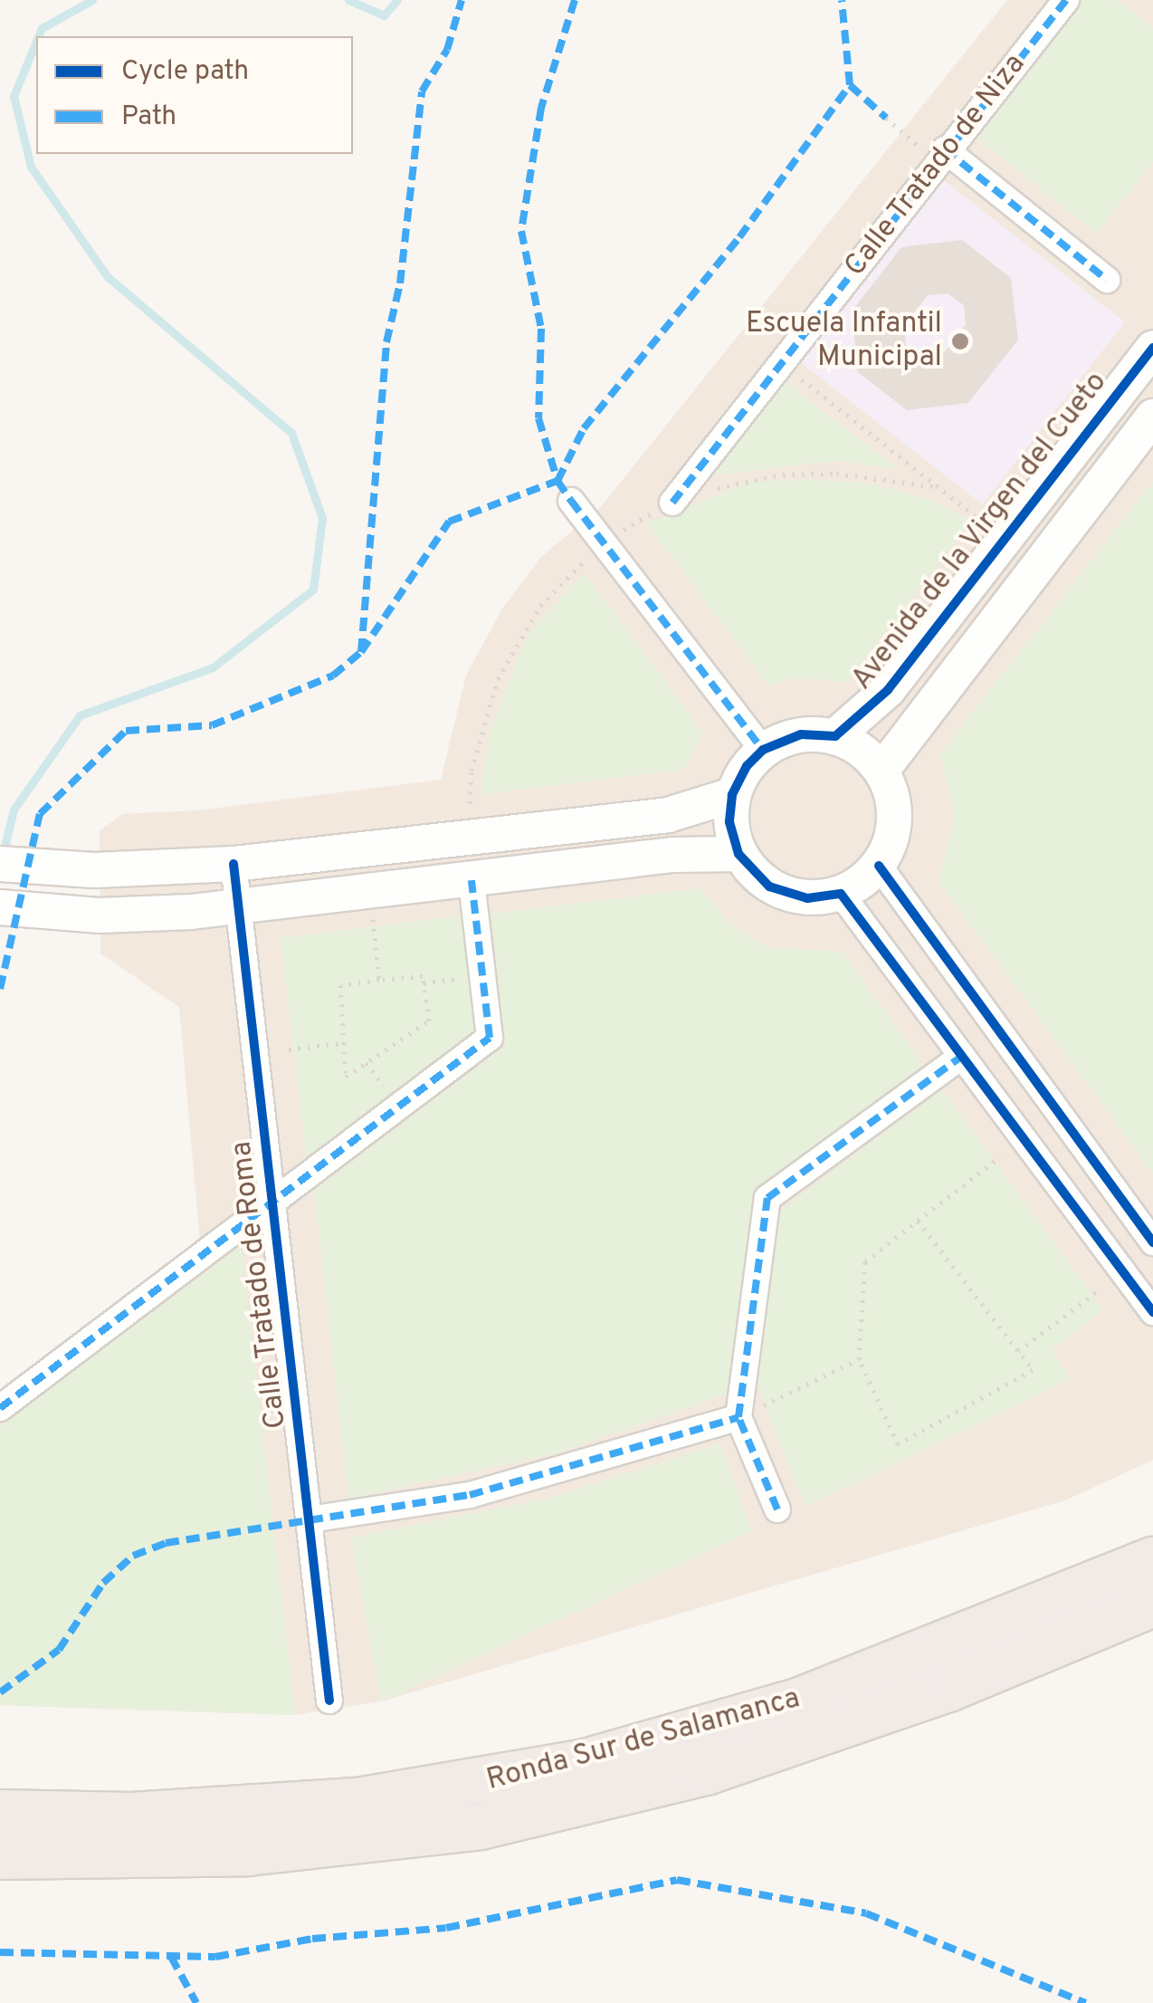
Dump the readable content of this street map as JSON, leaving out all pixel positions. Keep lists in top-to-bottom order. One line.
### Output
{"streets":{"highway":["Ronda Sur de Salamanca"],"main road":["Avenida de la Virgen del Cueto"],"street":["Calle Tratado de Niza","Calle Tratado de Roma"]},"places":["Escuela Infantil Municipal"],"legend":["Cycle path","Path"]}
